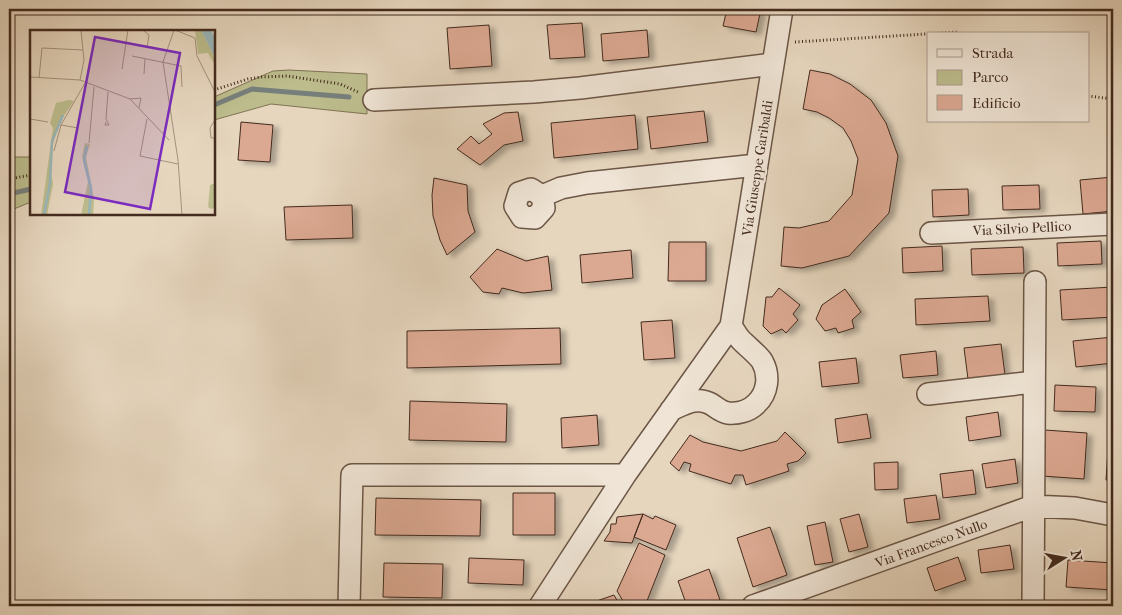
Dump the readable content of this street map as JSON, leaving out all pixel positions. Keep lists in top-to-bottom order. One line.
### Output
{"streets":{"street":["Via Giuseppe Garibaldi","Via Silvio Pellico","Via Francesco Nullo"]},"legend":["Strada","Parco","Edificio"],"north":"right"}
